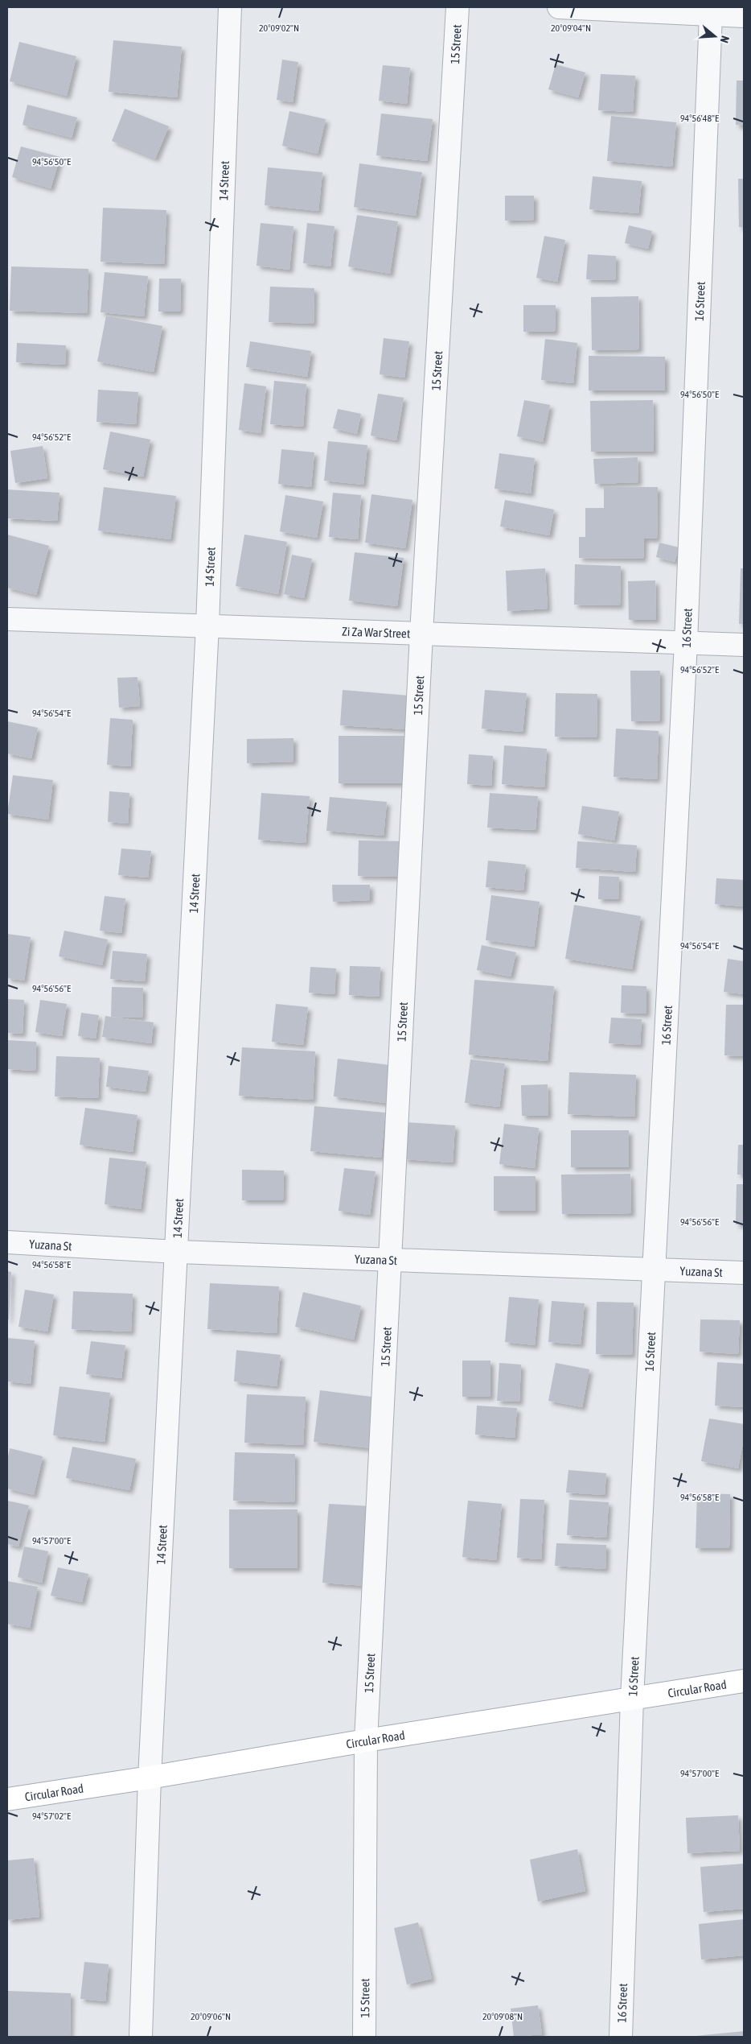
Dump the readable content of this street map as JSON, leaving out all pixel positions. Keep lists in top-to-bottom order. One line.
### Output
{"streets":{"main road":["Circular Road"],"street":["15 Street","14 Street","16 Street","Zi Za War Street","Yuzana St"]},"crossings":[["15 Street","Zi Za War Street"],["15 Street","Yuzana St"],["15 Street","Circular Road"],["14 Street","Zi Za War Street"],["14 Street","Yuzana St"],["14 Street","Circular Road"],["16 Street","Zi Za War Street"],["16 Street","Yuzana St"],["16 Street","Circular Road"]],"north":"right","coordinates":["20°09'02\"N","20°09'04\"N","94°56'48\"E","94°56'50\"E","94°56'52\"E","94°56'54\"E","94°56'56\"E","94°56'58\"E","94°57'00\"E","94°57'02\"E","20°09'06\"N","20°09'08\"N"]}
